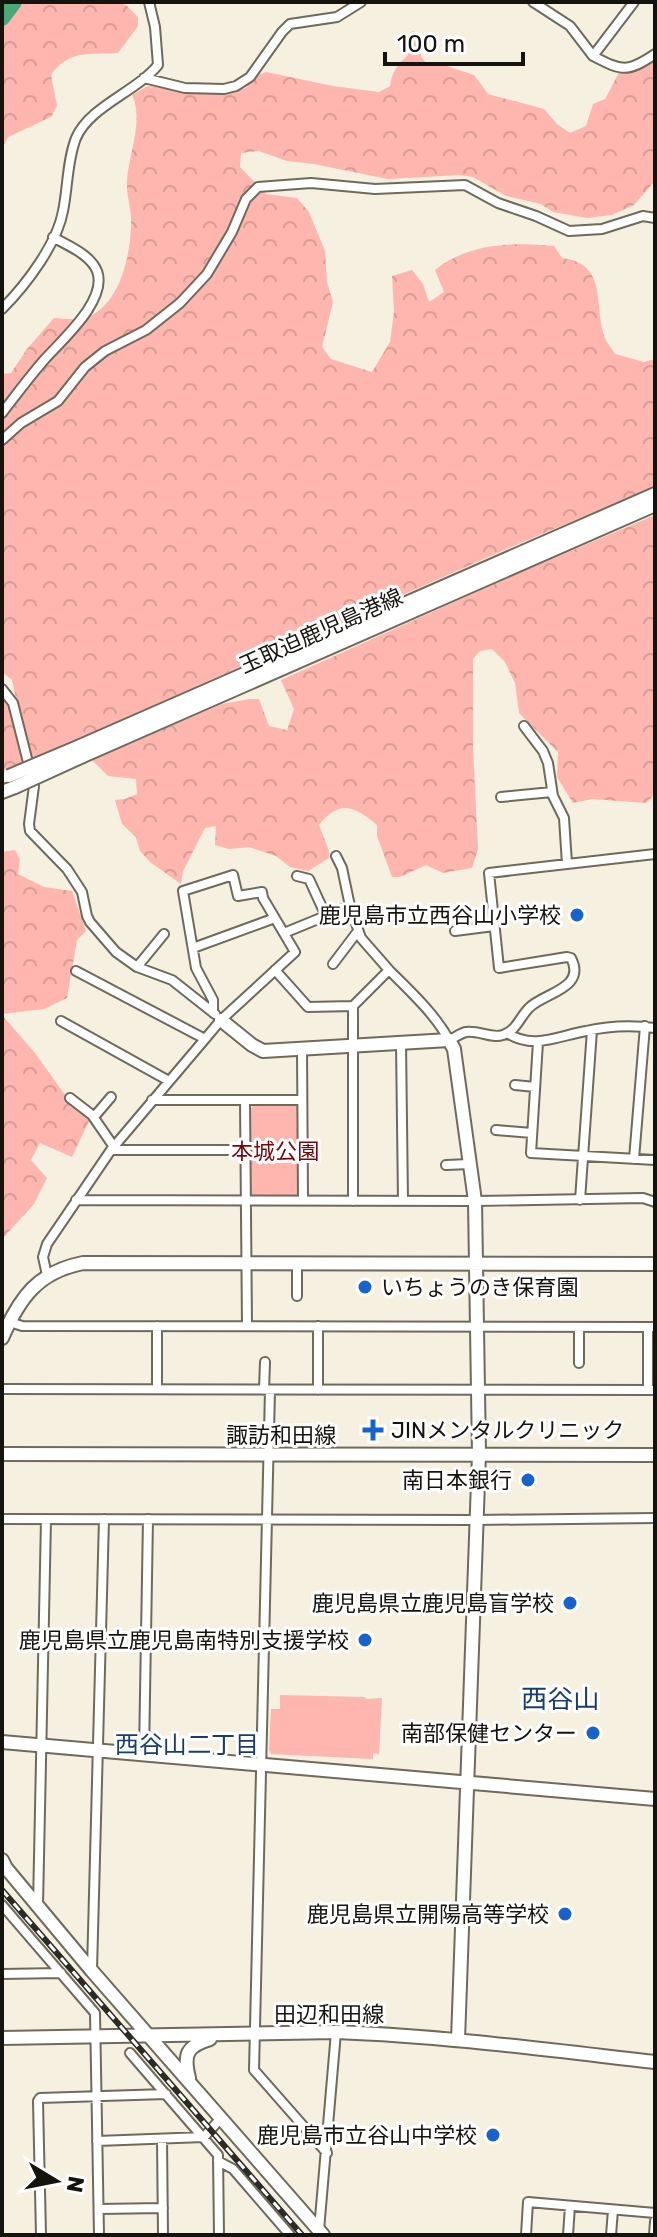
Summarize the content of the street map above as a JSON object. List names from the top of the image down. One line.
{"streets":{"street":["玉取迫鹿児島港線","諏訪和田線","田辺和田線"]},"districts":["西谷山","西谷山二丁目"],"parks":["本城公園"],"places":{"other":["鹿児島市立西谷山小学校","いちょうのき保育園","南日本銀行","鹿児島県立鹿児島盲学校","鹿児島県立鹿児島南特別支援学校","南部保健センター","鹿児島県立開陽高等学校","鹿児島市立谷山中学校"],"health":["JINメンタルクリニック"]},"scale_bar":"100 m","north":"right"}
